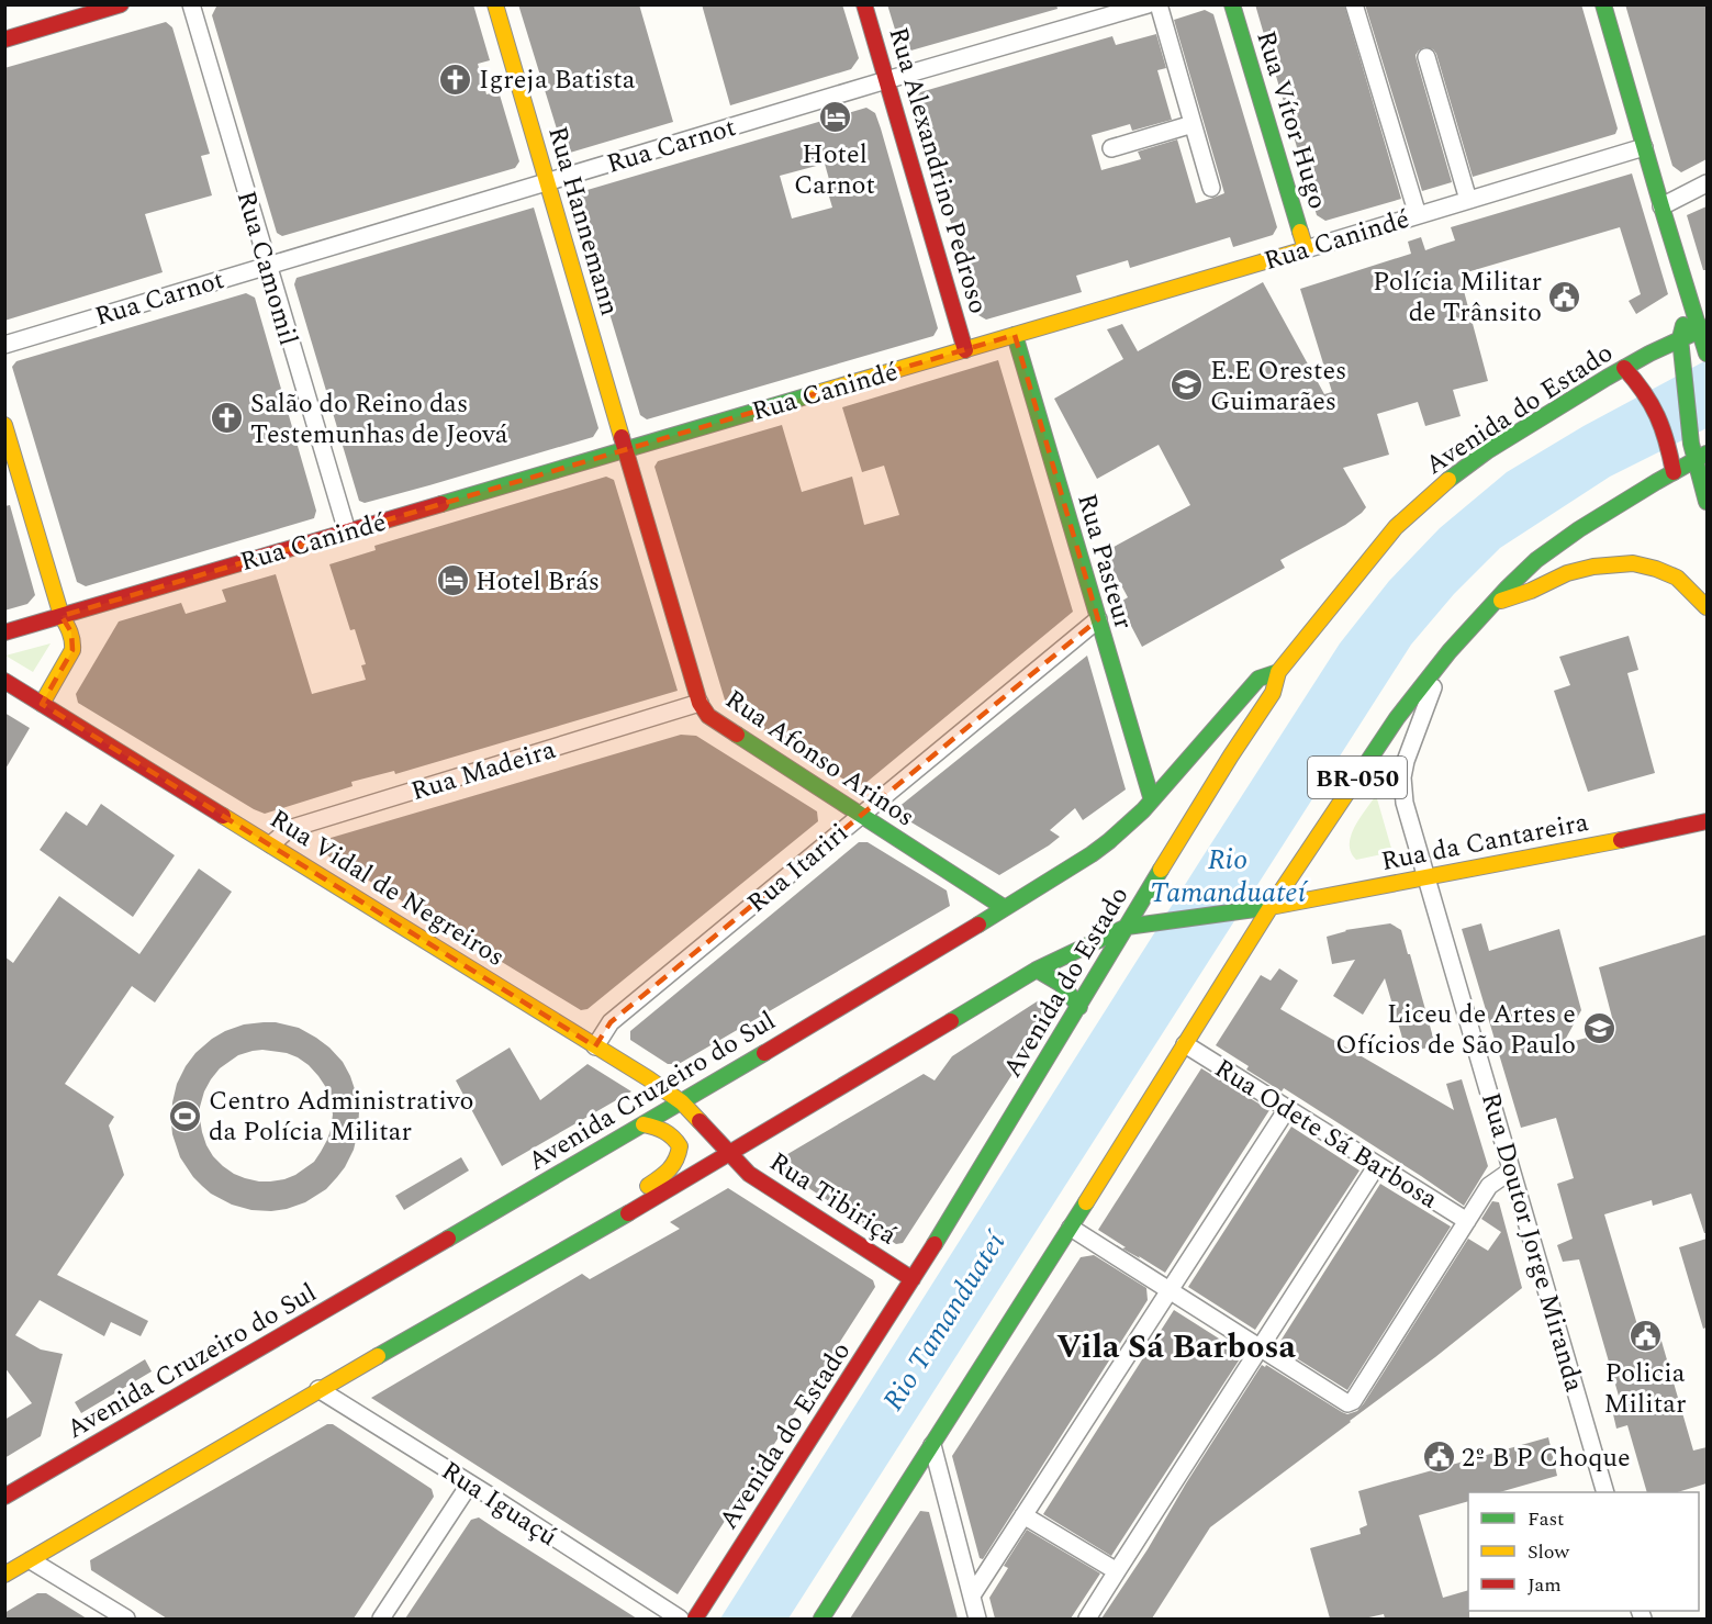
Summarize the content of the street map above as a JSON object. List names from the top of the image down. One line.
{"streets":{"main road":["Rua Vítor Hugo","Rua Alexandrino Pedroso","Rua Hannemann","Rua Canindé","Avenida do Estado","Rua Pasteur","Rua Afonso Arinos","BR-050","Rua da Cantareira","Rua Vidal de Negreiros","Avenida Cruzeiro do Sul","Rua Tibiriçá"],"street":["Rua Carnot","Rua Camomil","Rua Madeira","Rua Itariri","Rua Odete Sá Barbosa","Rua Doutor Jorge Miranda","Rua Iguaçú"]},"crossings":[["Rua Vítor Hugo","Rua Canindé"],["Rua Carnot","Rua Alexandrino Pedroso"],["Rua Carnot","Rua Hannemann"],["Rua Carnot","Rua Camomil"],["Rua Alexandrino Pedroso","Rua Canindé"],["Rua Hannemann","Rua Canindé"],["Rua Hannemann","Rua Afonso Arinos"],["Rua Canindé","Rua Camomil"],["Rua Canindé","Rua Pasteur"],["Rua Canindé","Rua Afonso Arinos"],["Avenida do Estado","Avenida Cruzeiro do Sul"],["Avenida do Estado","Rua Tibiriçá"],["Rua Pasteur","Rua Itariri"],["Rua Pasteur","Avenida Cruzeiro do Sul"],["Rua Afonso Arinos","Rua Madeira"],["Rua Afonso Arinos","Rua Itariri"],["Rua Afonso Arinos","Avenida Cruzeiro do Sul"],["Rua Madeira","Rua Vidal de Negreiros"],["BR-050","Rua da Cantareira"],["BR-050","Rua Odete Sá Barbosa"],["BR-050","Rua Doutor Jorge Miranda"],["Rua da Cantareira","Rua Doutor Jorge Miranda"],["Rua Itariri","Rua Vidal de Negreiros"],["Rua Vidal de Negreiros","Avenida Cruzeiro do Sul"],["Rua Vidal de Negreiros","Rua Tibiriçá"]],"districts":["Vila Sá Barbosa"],"water":["Rio Tamanduateí"],"places":{"church":["Igreja Batista","Salão do Reino das Testemunhas de Jeová"],"hotel":["Hotel Carnot","Hotel Brás"],"public building":["Polícia Militar de Trânsito","Policia Militar","2º B P Choque"],"school or university":["E.E Orestes Guimarães","Liceu de Artes e Ofícios de São Paulo"],"sports":["Centro Administrativo da Polícia Militar"]},"legend":["Fast","Slow","Jam"]}
